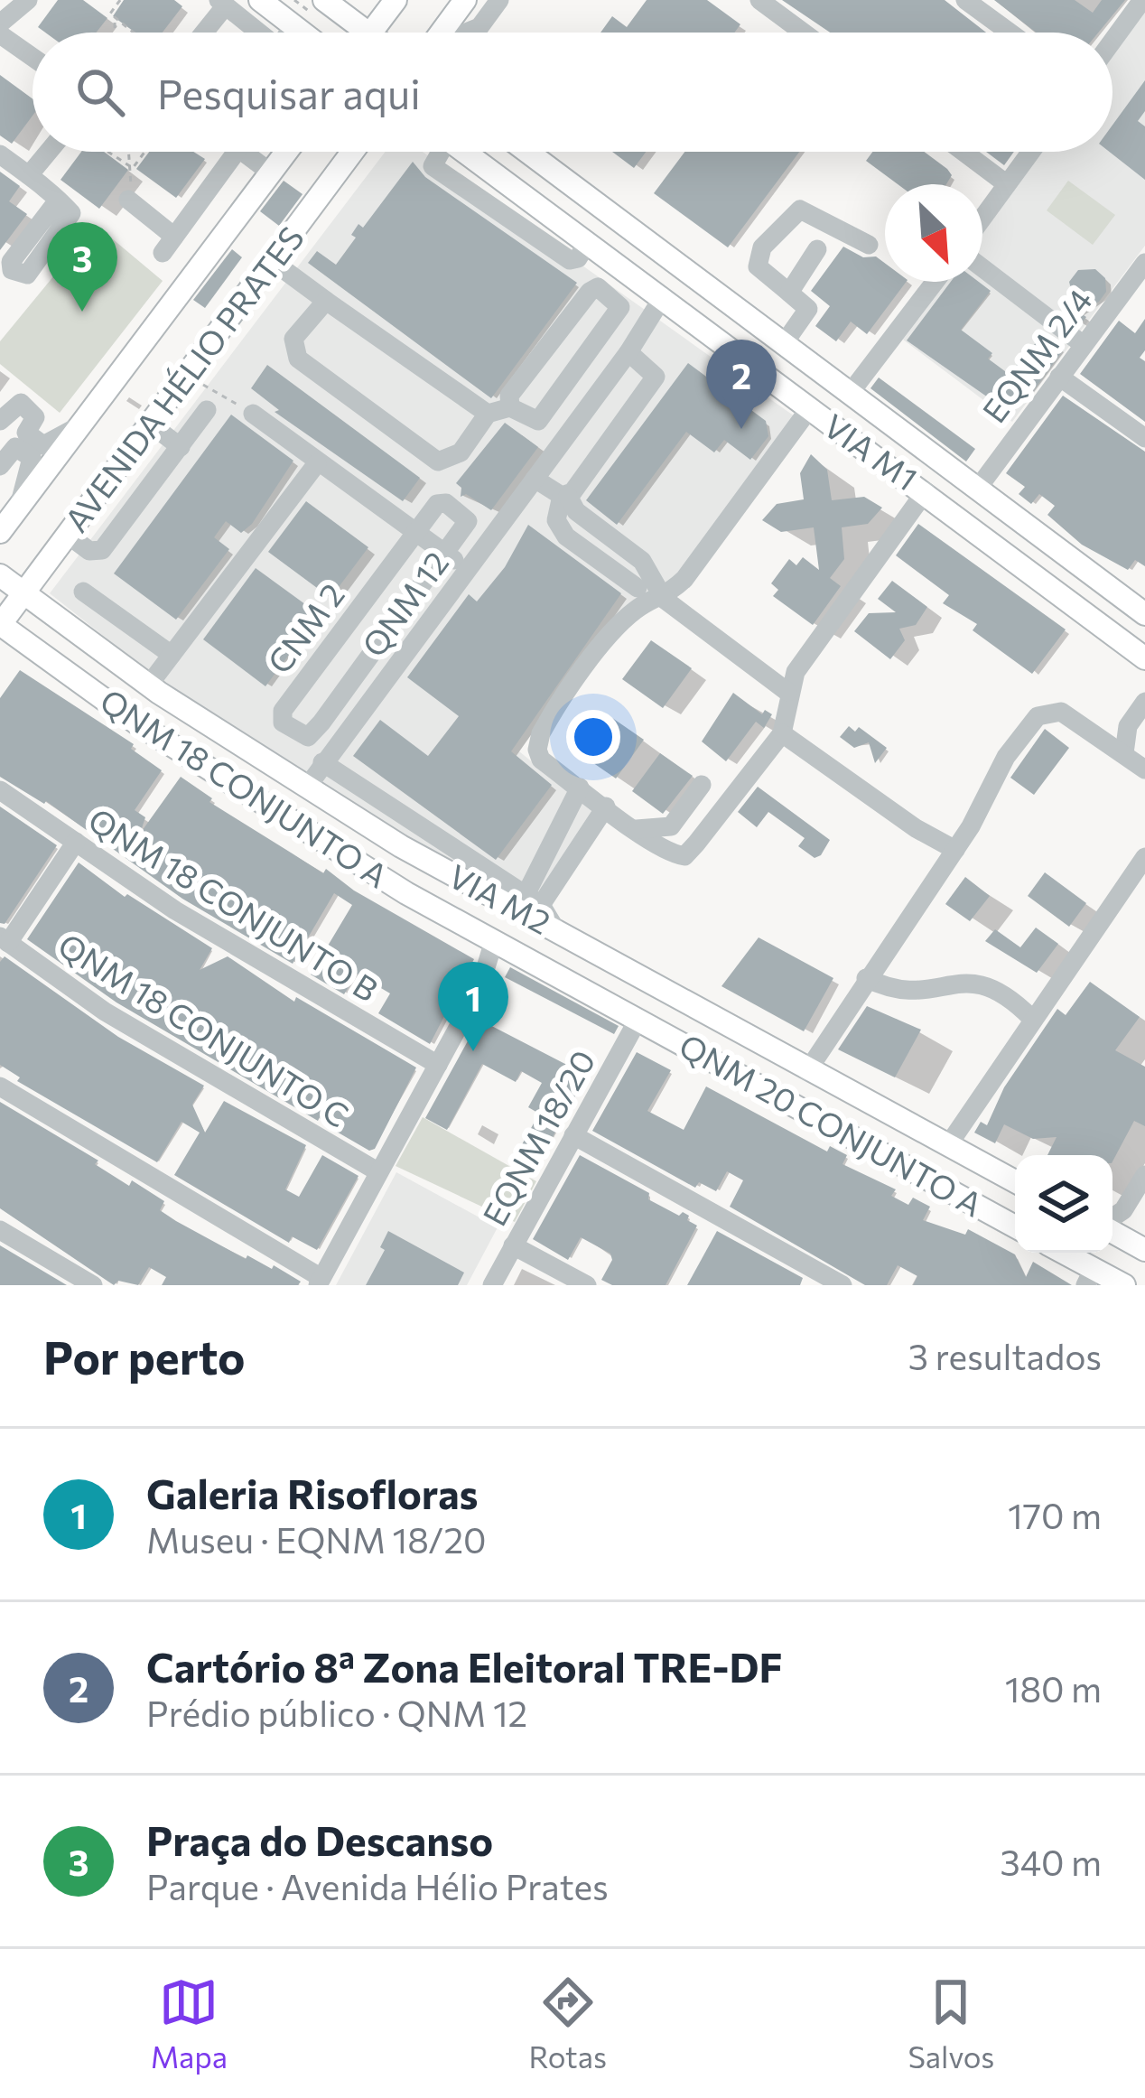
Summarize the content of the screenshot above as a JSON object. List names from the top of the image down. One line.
{"streets":{"main road":["AVENIDA HÉLIO PRATES","VIA M1","QNM 18 CONJUNTO A","VIA M2","QNM 20 CONJUNTO A"],"street":["EQNM 2/4","QNM 12","CNM 2","QNM 18 CONJUNTO B","QNM 18 CONJUNTO C","EQNM 18/20"]},"crossings":[["EQNM 2/4","VIA M1"],["AVENIDA HÉLIO PRATES","QNM 18 CONJUNTO A"],["AVENIDA HÉLIO PRATES","VIA M2"],["VIA M1","QNM 12"],["QNM 12","CNM 2"],["QNM 12","VIA M2"],["QNM 18 CONJUNTO A","VIA M2"],["VIA M2","QNM 20 CONJUNTO A"],["VIA M2","EQNM 18/20"],["QNM 20 CONJUNTO A","EQNM 18/20"]],"north":"bottom right","page":{"search":"Pesquisar aqui","pins":["3","2","1"],"heading":["Por perto","3 resultados"],"list":[{"mark":"1","name":"Galeria Risofloras","note":"Museu · EQNM 18/20","value":"170 m"},{"mark":"2","name":"Cartório 8ª Zona Eleitoral TRE-DF","note":"Prédio público · QNM 12","value":"180 m"},{"mark":"3","name":"Praça do Descanso","note":"Parque · Avenida Hélio Prates","value":"340 m"}],"nav":["Mapa","Rotas","Salvos"]}}
